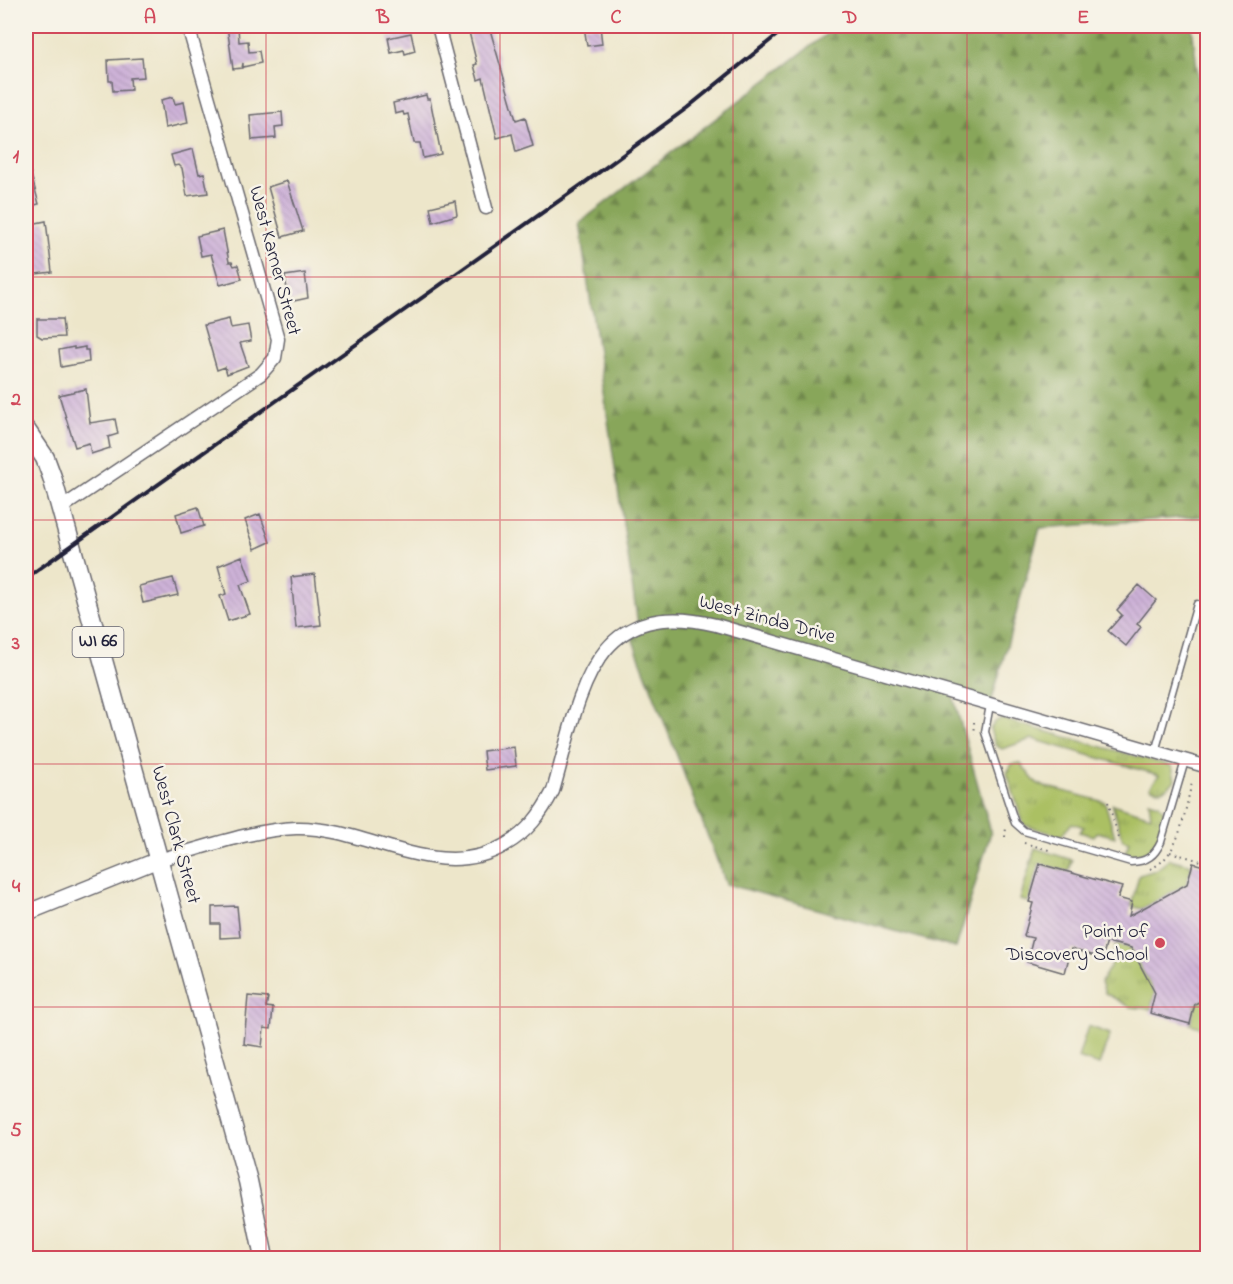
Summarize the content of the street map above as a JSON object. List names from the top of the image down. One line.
{"streets":{"main road":["WI 66","West Clark Street"],"street":["West Karner Street","West Zinda Drive"]},"crossings":[["West Karner Street","West Clark Street"],["West Zinda Drive","West Clark Street"]],"places":["Point of Discovery School"],"grid":{"columns":["A","B","C","D","E"],"rows":["1","2","3","4","5"]}}
